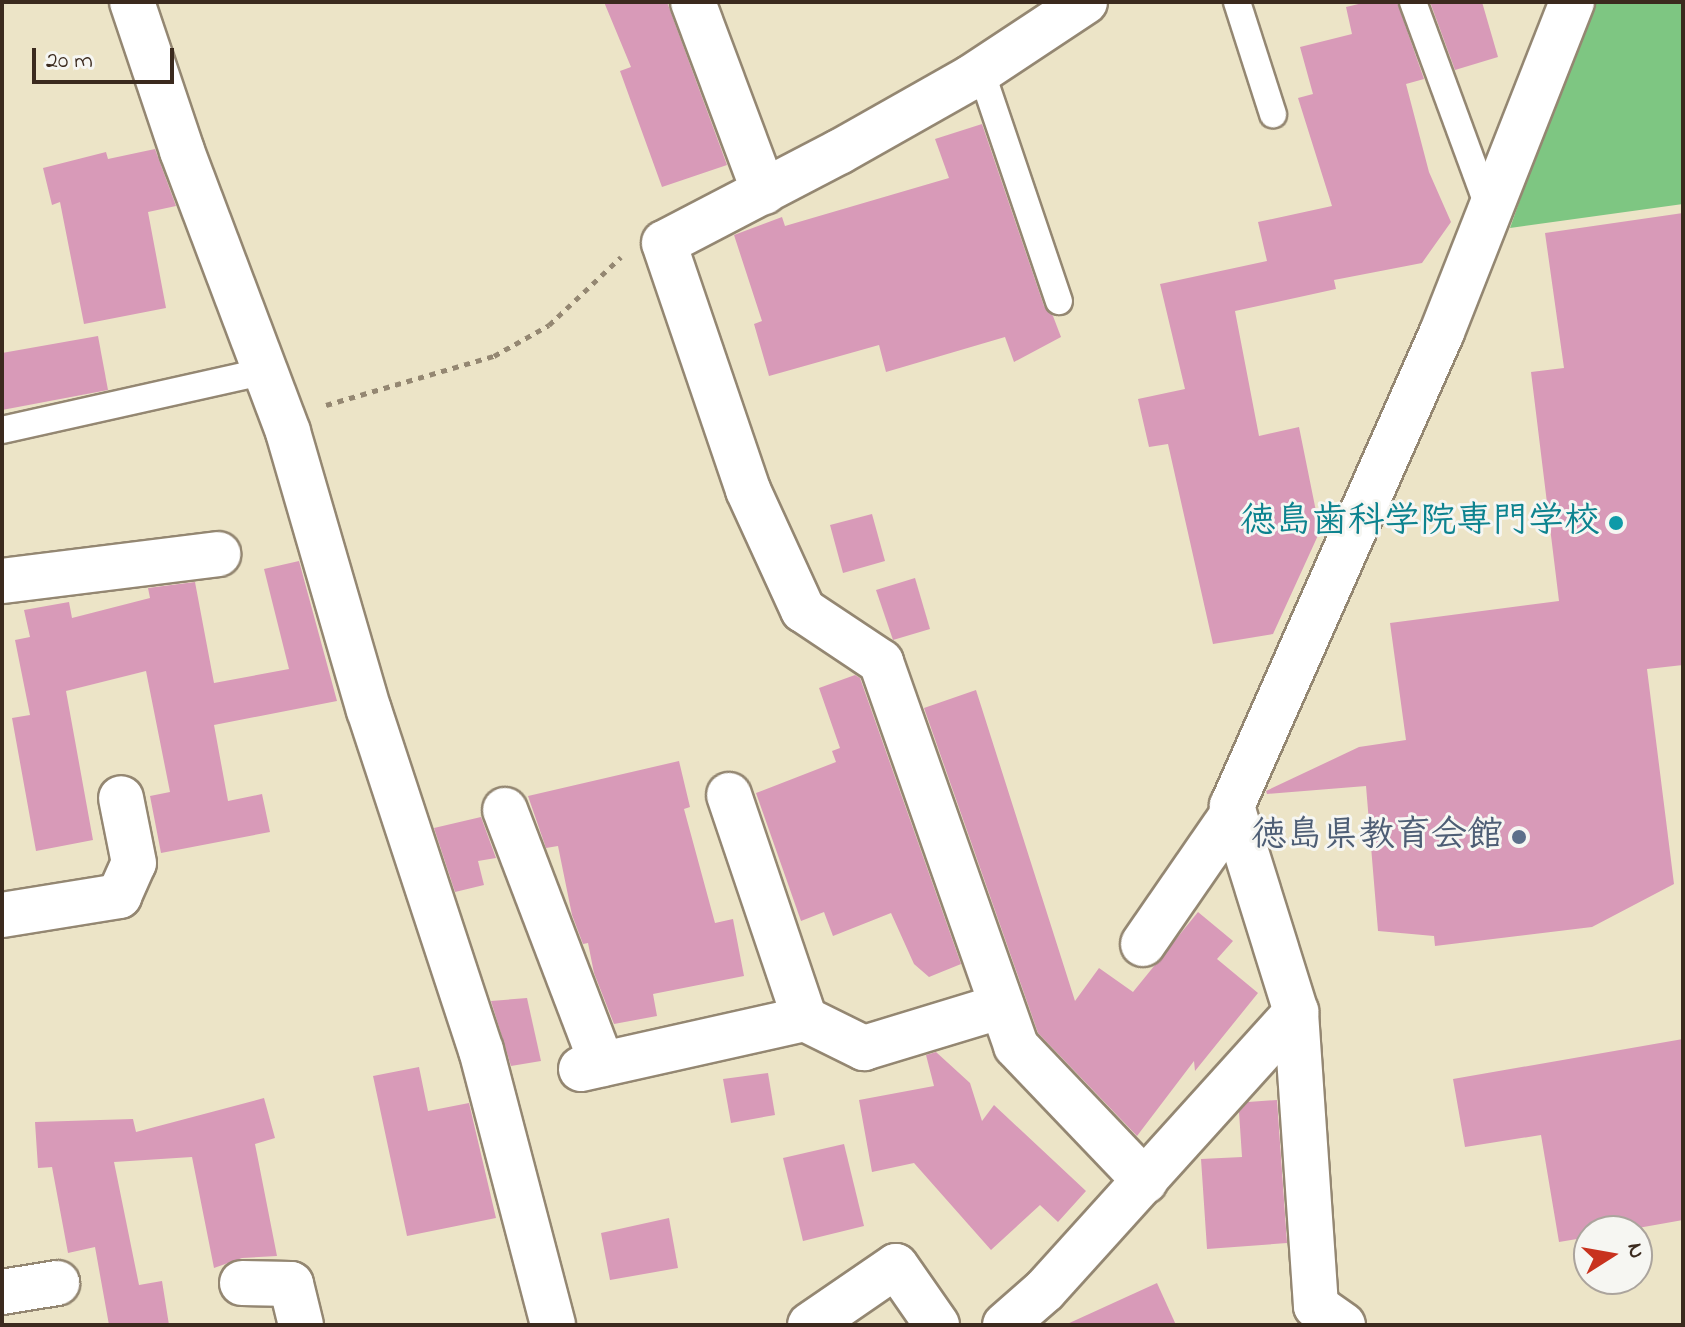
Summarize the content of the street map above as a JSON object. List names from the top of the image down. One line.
{"places":["徳島歯科学院専門学校","徳島県教育会館"],"scale_bar":"20 m","north":"right"}
